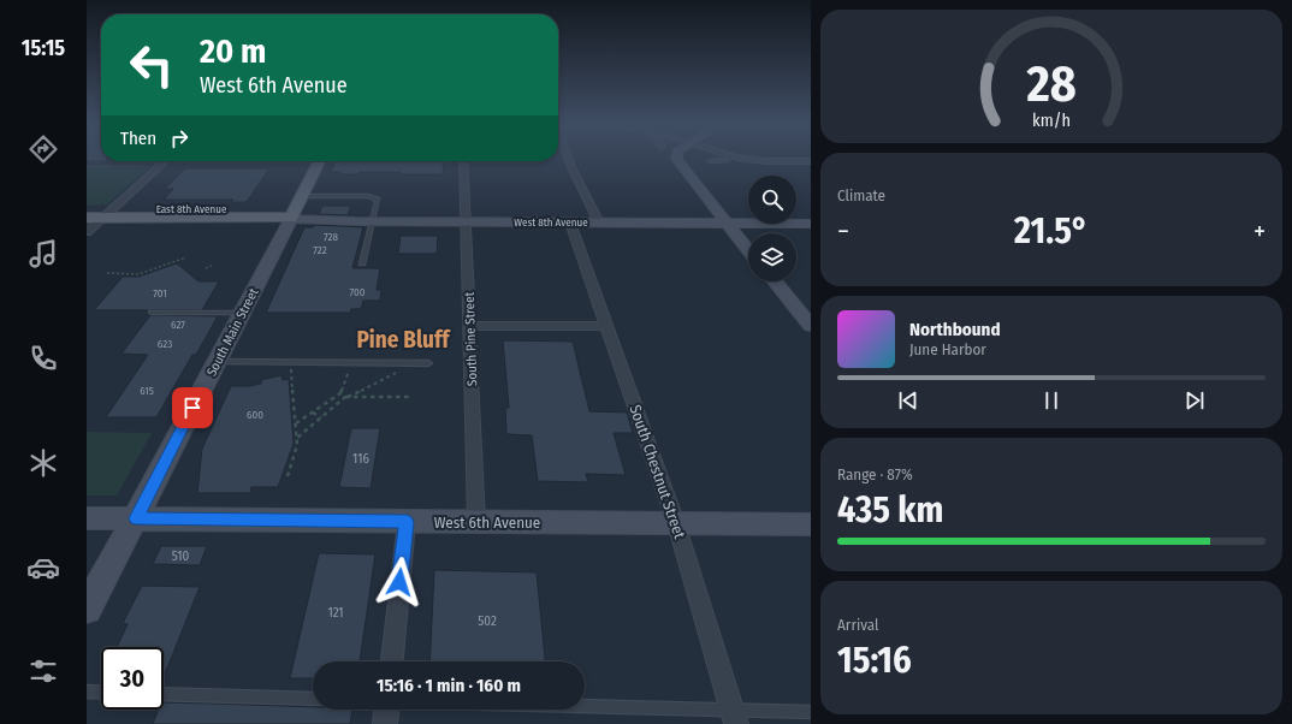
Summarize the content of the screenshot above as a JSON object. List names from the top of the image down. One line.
{"streets":{"main road":["East 8th Avenue","South Main Street"],"street":["West 8th Avenue","South Pine Street","South Chestnut Street","West 6th Avenue"]},"crossings":[["East 8th Avenue","West 8th Avenue"],["East 8th Avenue","South Main Street"],["West 8th Avenue","South Main Street"],["West 8th Avenue","South Pine Street"],["West 8th Avenue","South Chestnut Street"],["South Main Street","West 6th Avenue"],["South Pine Street","West 6th Avenue"],["South Chestnut Street","West 6th Avenue"]],"districts":["Pine Bluff"],"house_numbers":["728","722","700","701","627","623","615","600","116","510","121","502"],"page":{"tabs":"15:15","turn":["20 m","West 6th Avenue"],"then":"Then","tile":["Climate",["Range · 87%","435 km"],["Arrival","15:16"]],"heat":["−","21.5°","+"],"song":["Northbound","June Harbor"],"limit":"30","trip":"15:16 · 1 min · 160 m","gauge":["28","km/h"]}}
